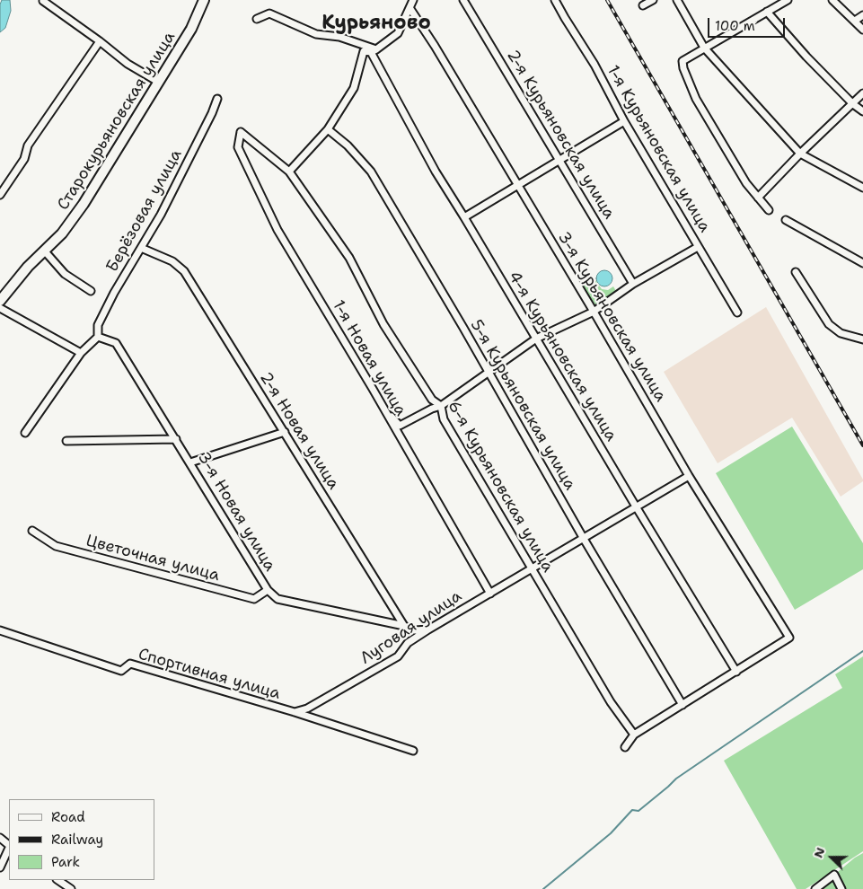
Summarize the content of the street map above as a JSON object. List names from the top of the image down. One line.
{"streets":{"main road":["Старокурьяновская улица"],"street":["2-я Курьяновская улица","1-я Курьяновская улица","Берёзовая улица","3-я Курьяновская улица","4-я Курьяновская улица","1-я Новая улица","5-я Курьяновская улица","2-я Новая улица","6-я Курьяновская улица","3-я Новая улица","Цветочная улица","Луговая улица","Спортивная улица"]},"crossings":[["Берёзовая улица","2-я Новая улица"],["Берёзовая улица","3-я Новая улица"],["3-я Курьяновская улица","4-я Курьяновская улица"],["3-я Курьяновская улица","Луговая улица"],["4-я Курьяновская улица","Луговая улица"],["1-я Новая улица","6-я Курьяновская улица"],["1-я Новая улица","Луговая улица"],["5-я Курьяновская улица","Луговая улица"],["2-я Новая улица","3-я Новая улица"],["6-я Курьяновская улица","Луговая улица"],["3-я Новая улица","Цветочная улица"],["Луговая улица","Спортивная улица"]],"districts":["Курьяново"],"legend":["Road","Railway","Park"],"scale_bar":"100 m","north":"left"}
